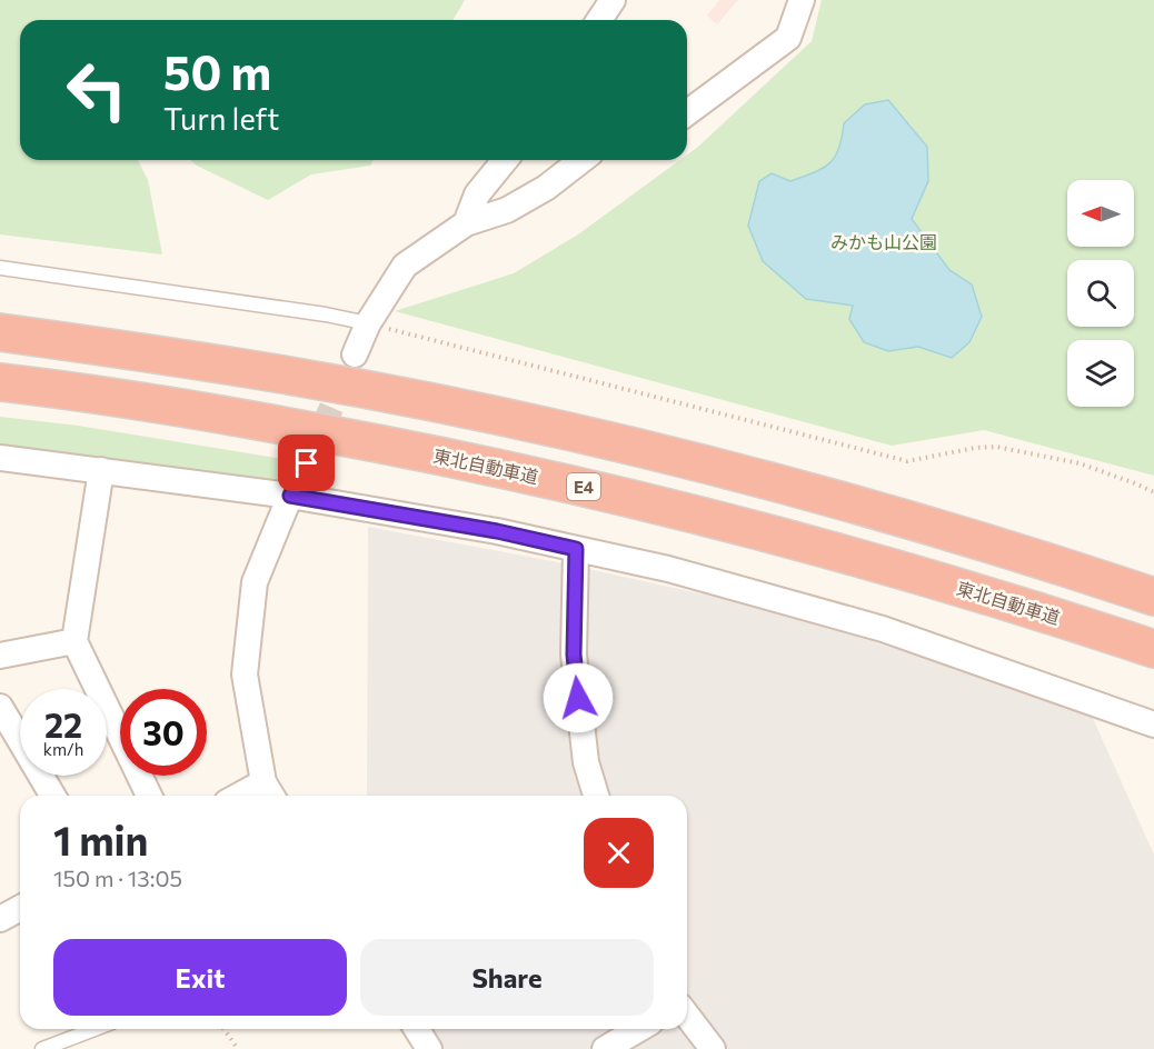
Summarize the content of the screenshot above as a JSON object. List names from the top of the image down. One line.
{"streets":{"highway":["東北自動車道","E4"]},"parks":["みかも山公園"],"north":"left","page":{"turn":["50 m","Turn left"],"speed":"22 km/h","limit":"30","heading":["1 min","150 m · 13:05"],"buttons":["Exit","Share"]}}
